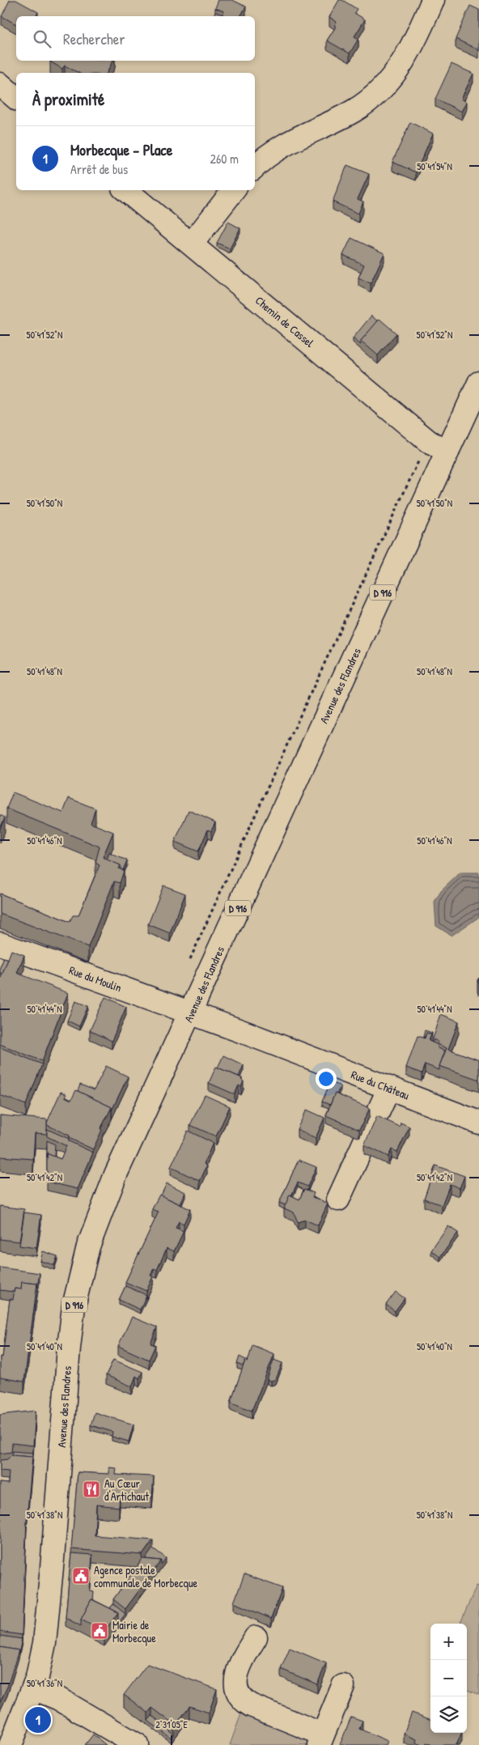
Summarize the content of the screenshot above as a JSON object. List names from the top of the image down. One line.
{"streets":{"main road":["Chemin de Cassel","D 916","Avenue des Flandres","Rue du Moulin","Rue du Château"]},"crossings":[["Chemin de Cassel","Avenue des Flandres"],["D 916","Avenue des Flandres"],["Avenue des Flandres","Rue du Moulin"],["Avenue des Flandres","Rue du Château"],["Rue du Moulin","Rue du Château"]],"places":{"restaurant":["Au Cœur d'Artichaut"],"public building":["Agence postale communale de Morbecque","Mairie de Morbecque"]},"page":{"search":"Rechercher","heading":"À proximité","list":[{"mark":"1","name":"Morbecque – Place","note":"Arrêt de bus","value":"260 m"}],"map_buttons":["+","−"],"pins":"1"},"coordinates":["50°41'54\"N","50°41'52\"N","50°41'50\"N","50°41'48\"N","50°41'46\"N","50°41'44\"N","50°41'42\"N","50°41'40\"N","50°41'38\"N","50°41'36\"N","2°31'05\"E"]}
